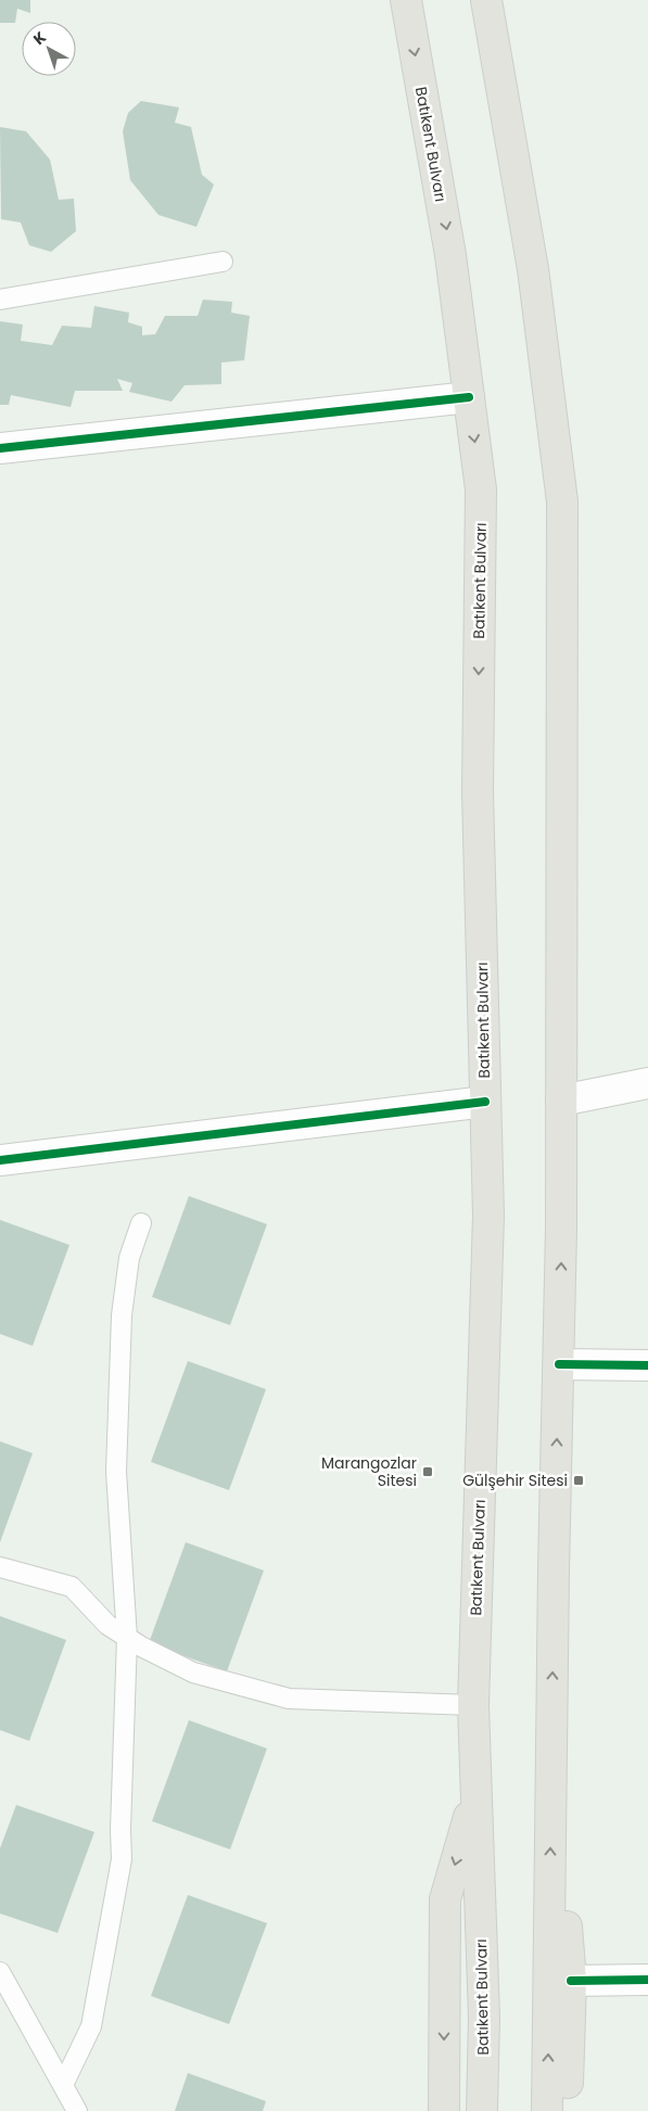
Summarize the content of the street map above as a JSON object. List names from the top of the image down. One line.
{"streets":{"main road":["Batıkent Bulvarı"]},"places":{"transit":["Marangozlar Sitesi","Gülşehir Sitesi"]},"north":"top left"}
